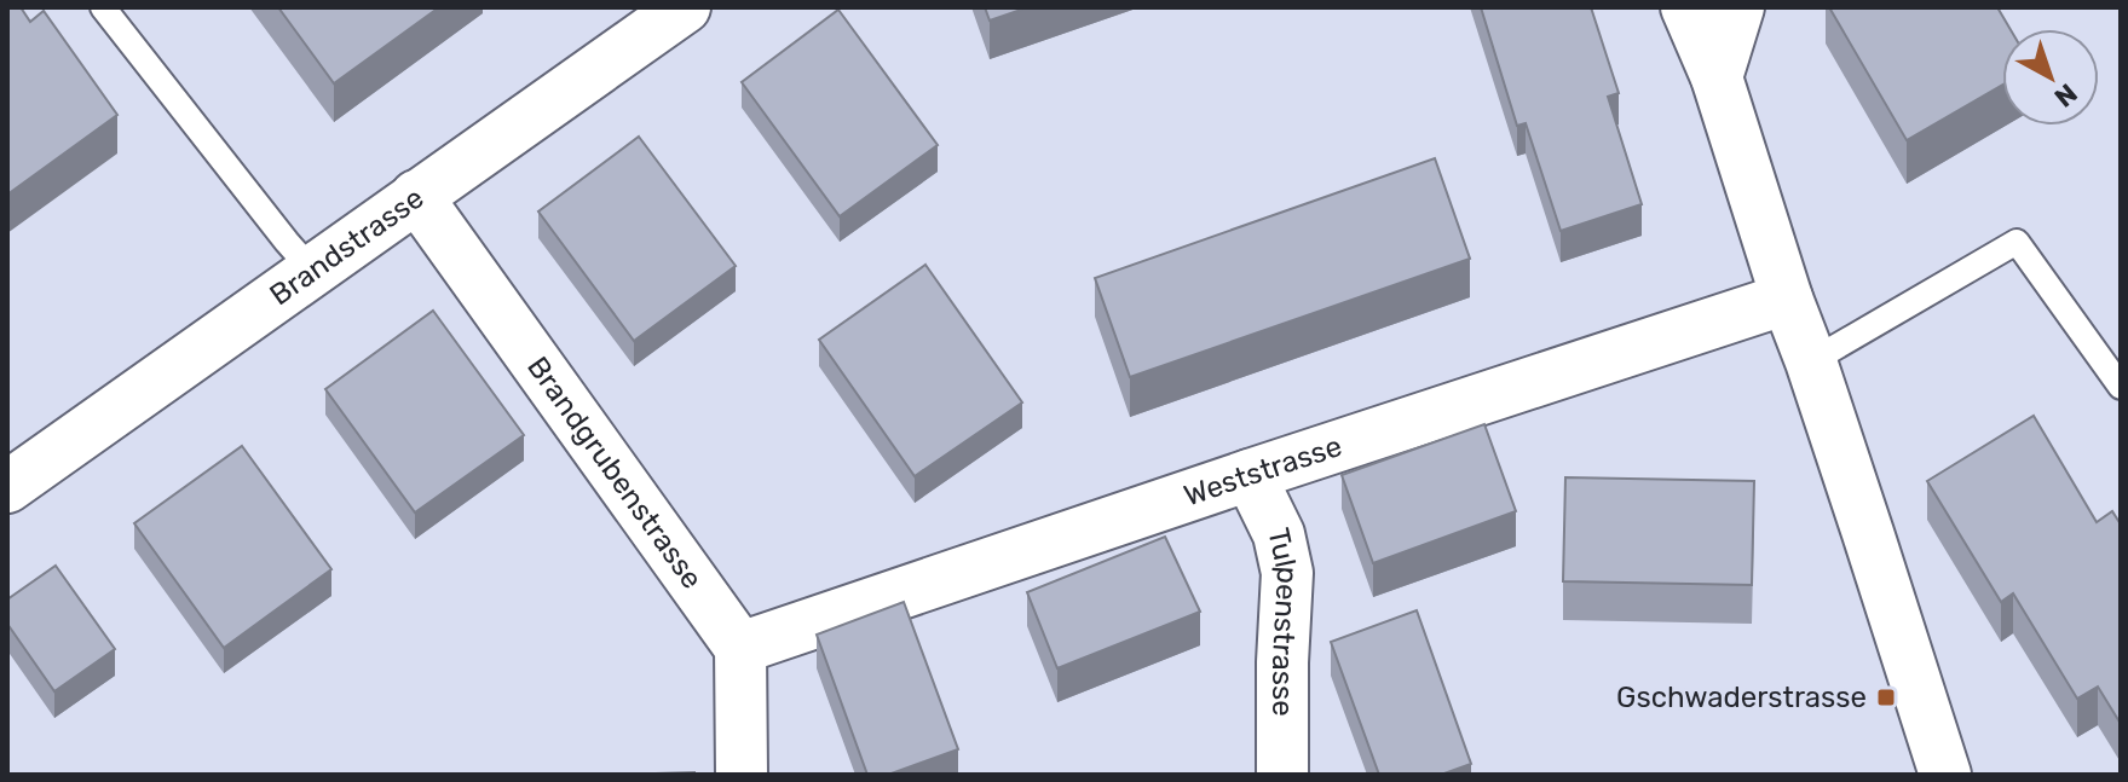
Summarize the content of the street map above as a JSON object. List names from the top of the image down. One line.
{"streets":{"street":["Brandstrasse","Weststrasse","Brandgrubenstrasse","Tulpenstrasse"]},"crossings":[["Brandstrasse","Brandgrubenstrasse"],["Weststrasse","Brandgrubenstrasse"],["Weststrasse","Tulpenstrasse"]],"places":{"transit":["Gschwaderstrasse"]},"north":"bottom right"}
